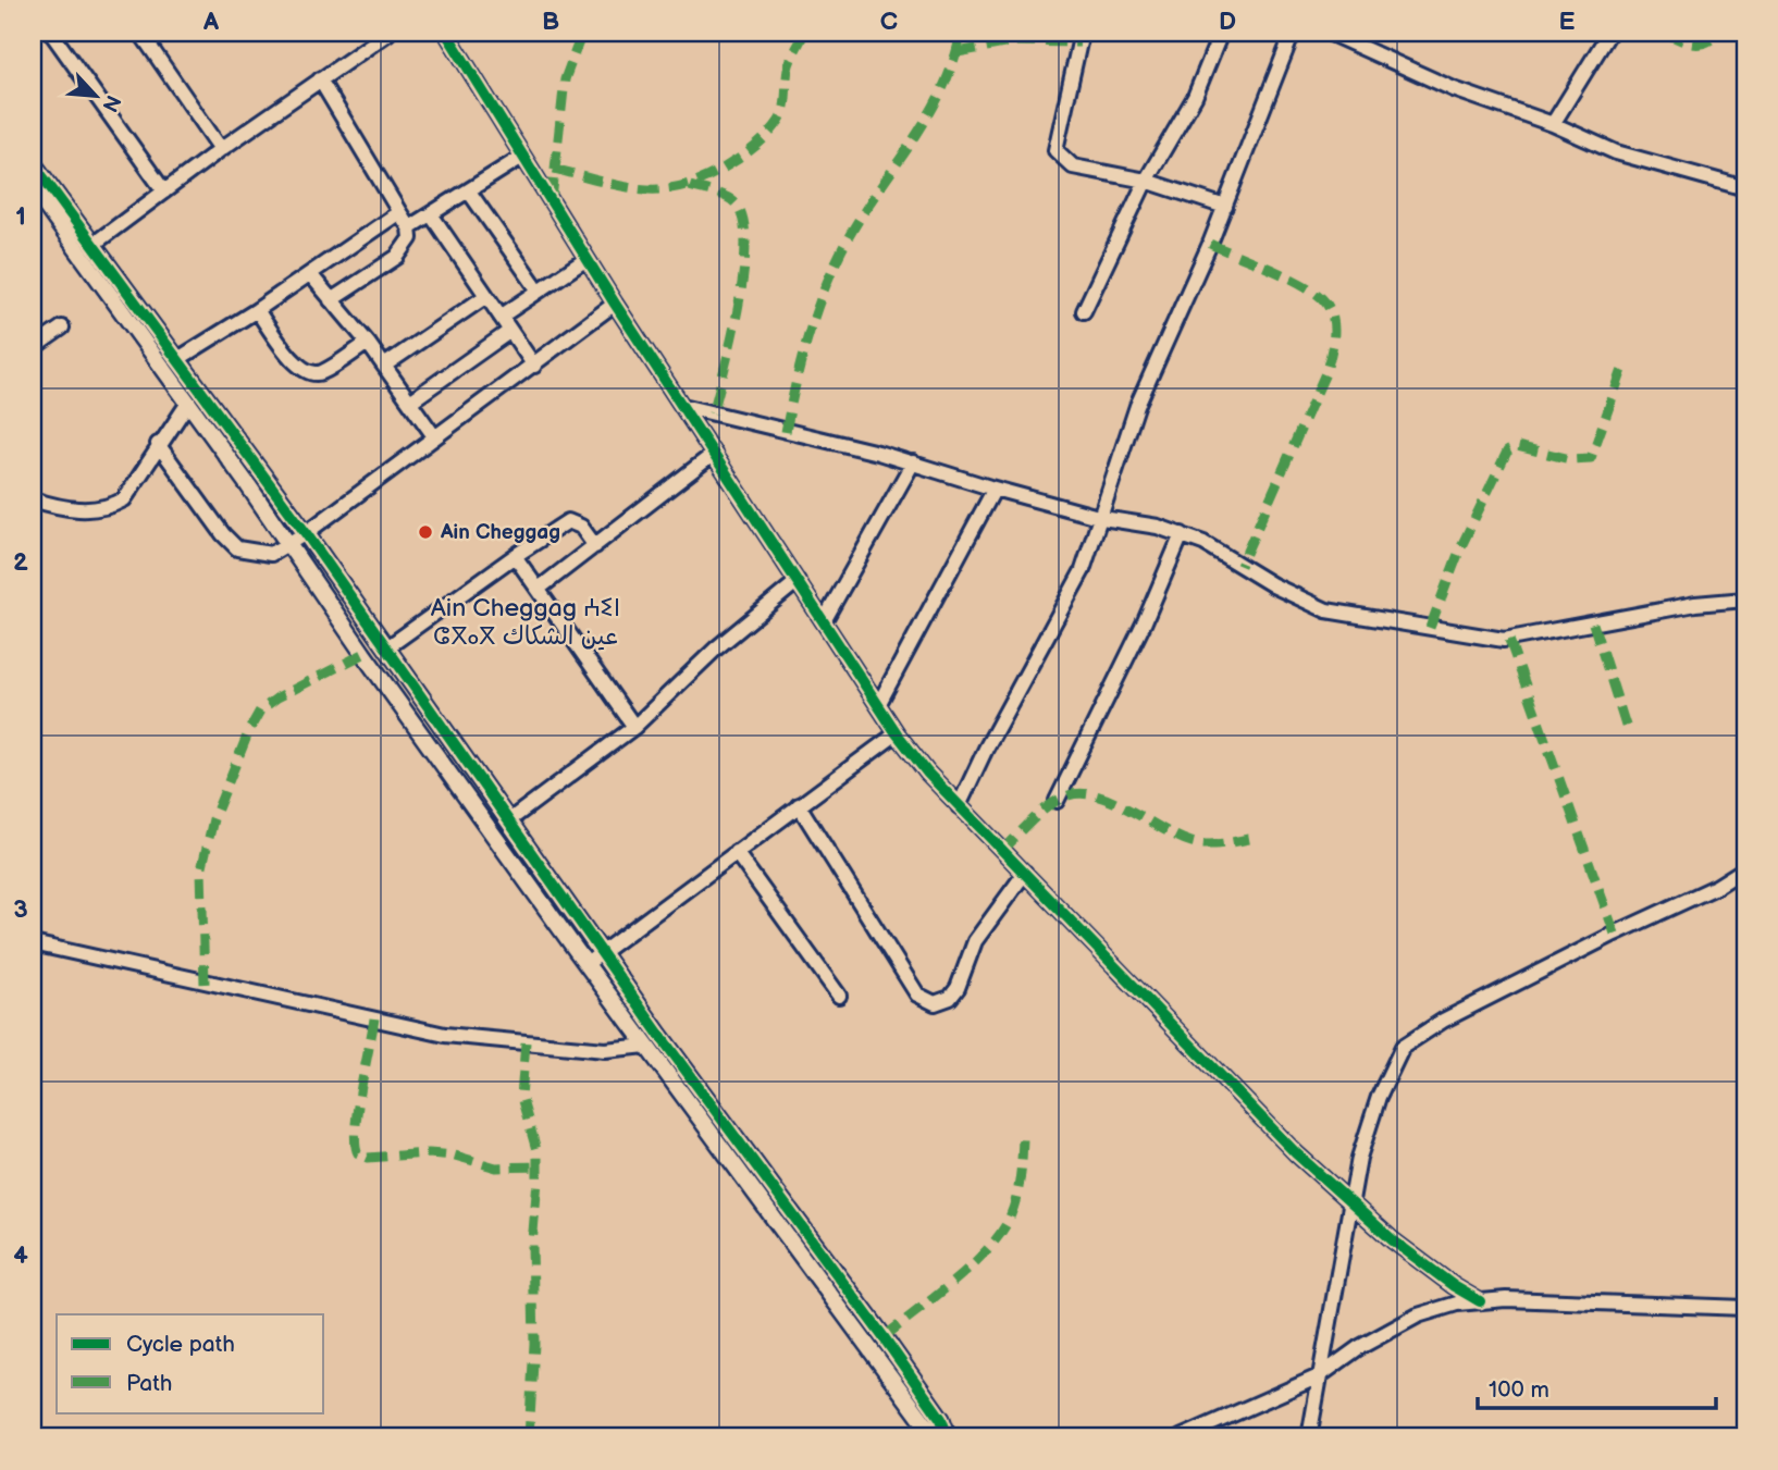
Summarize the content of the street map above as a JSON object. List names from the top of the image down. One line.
{"districts":["Ain Cheggag ⵄⵉⵏ ⵛⴳⴰⴳ عين الشكاك"],"places":["Ain Cheggag"],"legend":["Cycle path","Path"],"scale_bar":"100 m","north":"bottom right","grid":{"columns":["A","B","C","D","E"],"rows":["1","2","3","4"]}}
